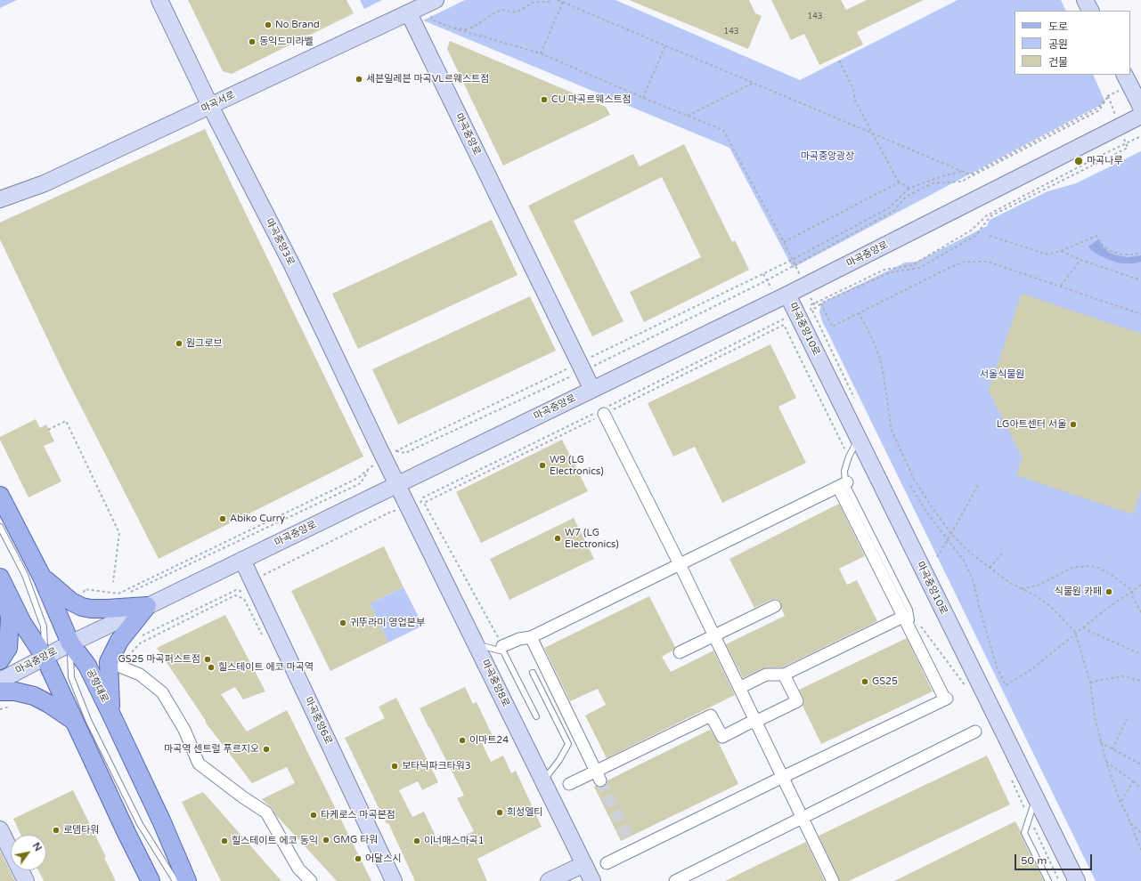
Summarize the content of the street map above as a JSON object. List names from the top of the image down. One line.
{"streets":{"main road":["공항대로"],"street":["마곡서로","마곡중앙로","마곡중앙3로","마곡중앙10로","마곡중앙8로","마곡중앙6로"]},"crossings":[["마곡서로","마곡중앙로"],["마곡서로","마곡중앙3로"],["마곡중앙로","마곡중앙3로"],["마곡중앙로","마곡중앙10로"],["마곡중앙로","마곡중앙8로"],["마곡중앙로","공항대로"],["마곡중앙로","마곡중앙6로"],["마곡중앙3로","마곡중앙8로"]],"parks":["마곡중앙광장","서울식물원"],"places":["No Brand","동익드미라벨","세븐일레븐 마곡VL르웨스트점","CU 마곡르웨스트점","마곡나루","원그로브","LG아트센터 서울","W9 (LG Electronics)","Abiko Curry","W7 (LG Electronics)","식물원 카페","귀뚜라미 영업본부","GS25 마곡퍼스트점","힐스테이트 에코 마곡역","GS25","이마트24","마곡역 센트럴 푸르지오","보타닉파크타워3","희성엘티","타케로스 마곡본점","로뎀타워","GMG 타워","힐스테이트 에코 동익","이너매스마곡1","어달스시"],"house_numbers":["143","143"],"legend":["도로","공원","건물"],"scale_bar":"50 m","north":"top right"}
